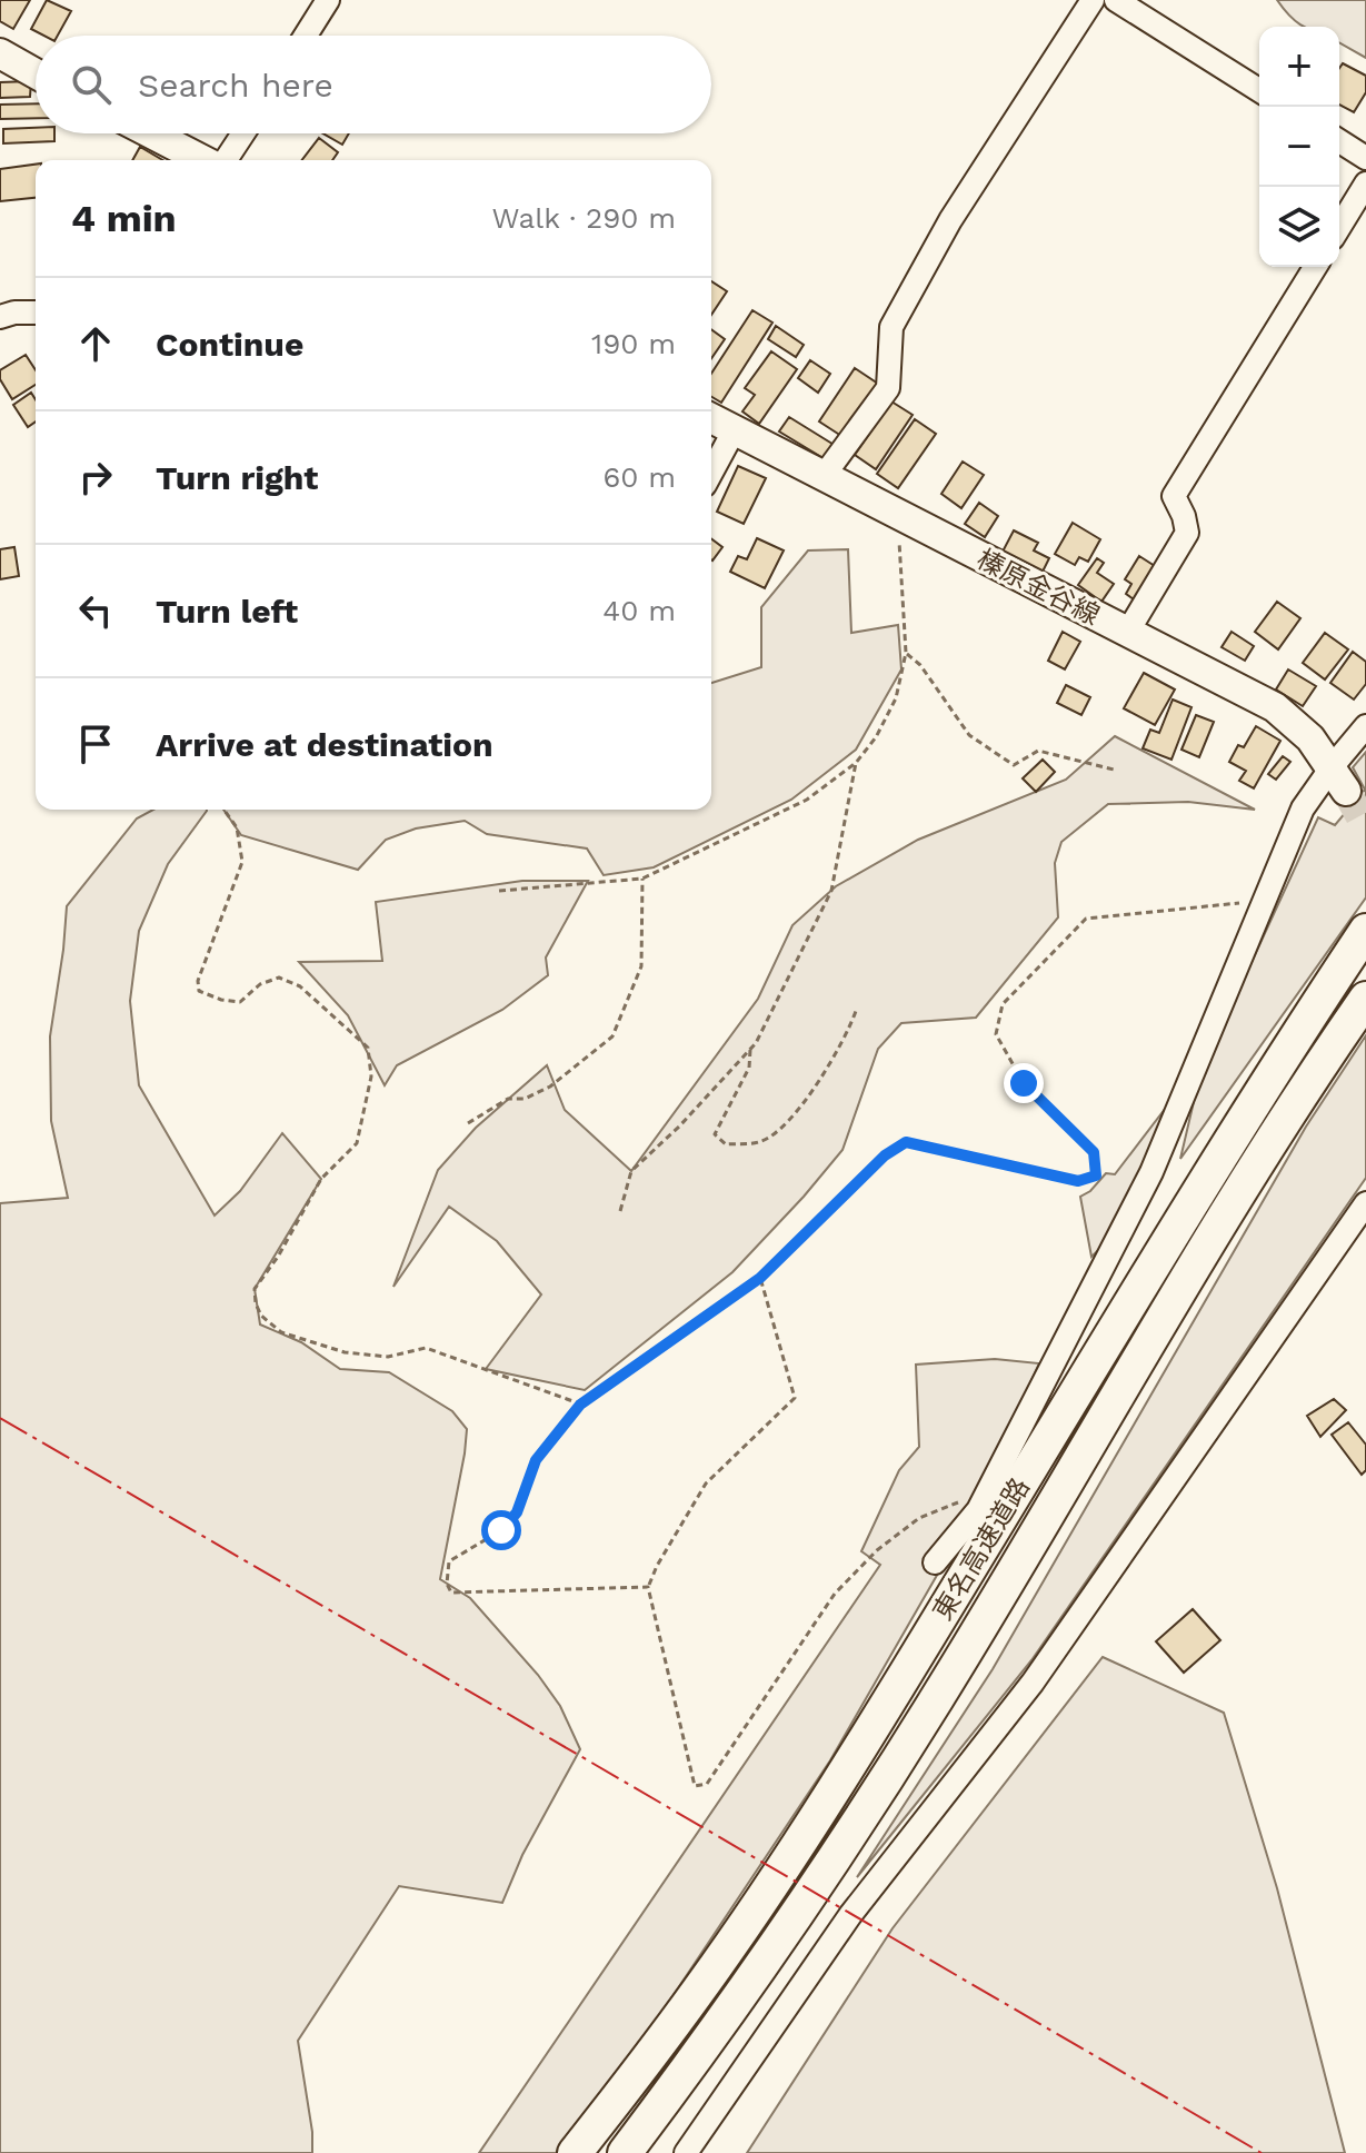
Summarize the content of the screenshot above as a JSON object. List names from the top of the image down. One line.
{"streets":{"highway":["東名高速道路"],"main road":["榛原金谷線"]},"page":{"map_buttons":["+","−"],"search":"Search here","heading":["4 min","Walk · 290 m"],"list":[["Continue","190 m"],["Turn right","60 m"],["Turn left","40 m"],"Arrive at destination"]}}
